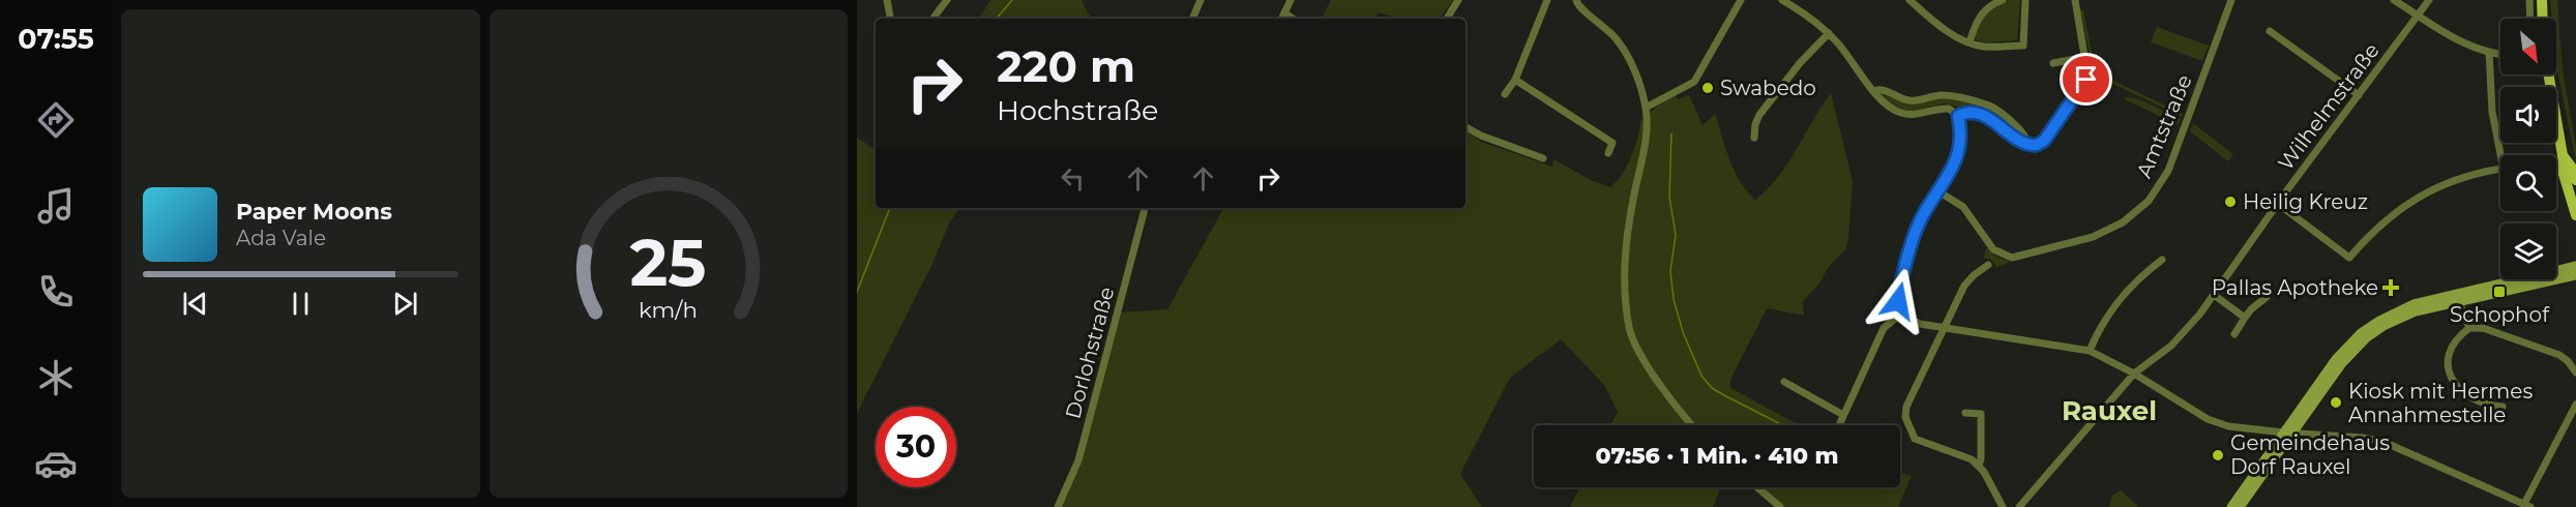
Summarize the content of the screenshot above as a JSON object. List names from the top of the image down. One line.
{"streets":{"street":["Wilhelmstraße","Amtstraße","Dorlohstraße"]},"districts":["Rauxel"],"places":{"other":["Swabedo","Heilig Kreuz","Kiosk mit Hermes Annahmestelle","Gemeindehaus Dorf Rauxel"],"health":["Pallas Apotheke"],"transit":["Schophof"]},"north":"bottom right","page":{"tabs":"07:55","turn":["220 m","Hochstraße"],"song":["Paper Moons","Ada Vale"],"limit":"30","trip":"07:56 · 1 Min. · 410 m","gauge":["25","km/h"]}}
